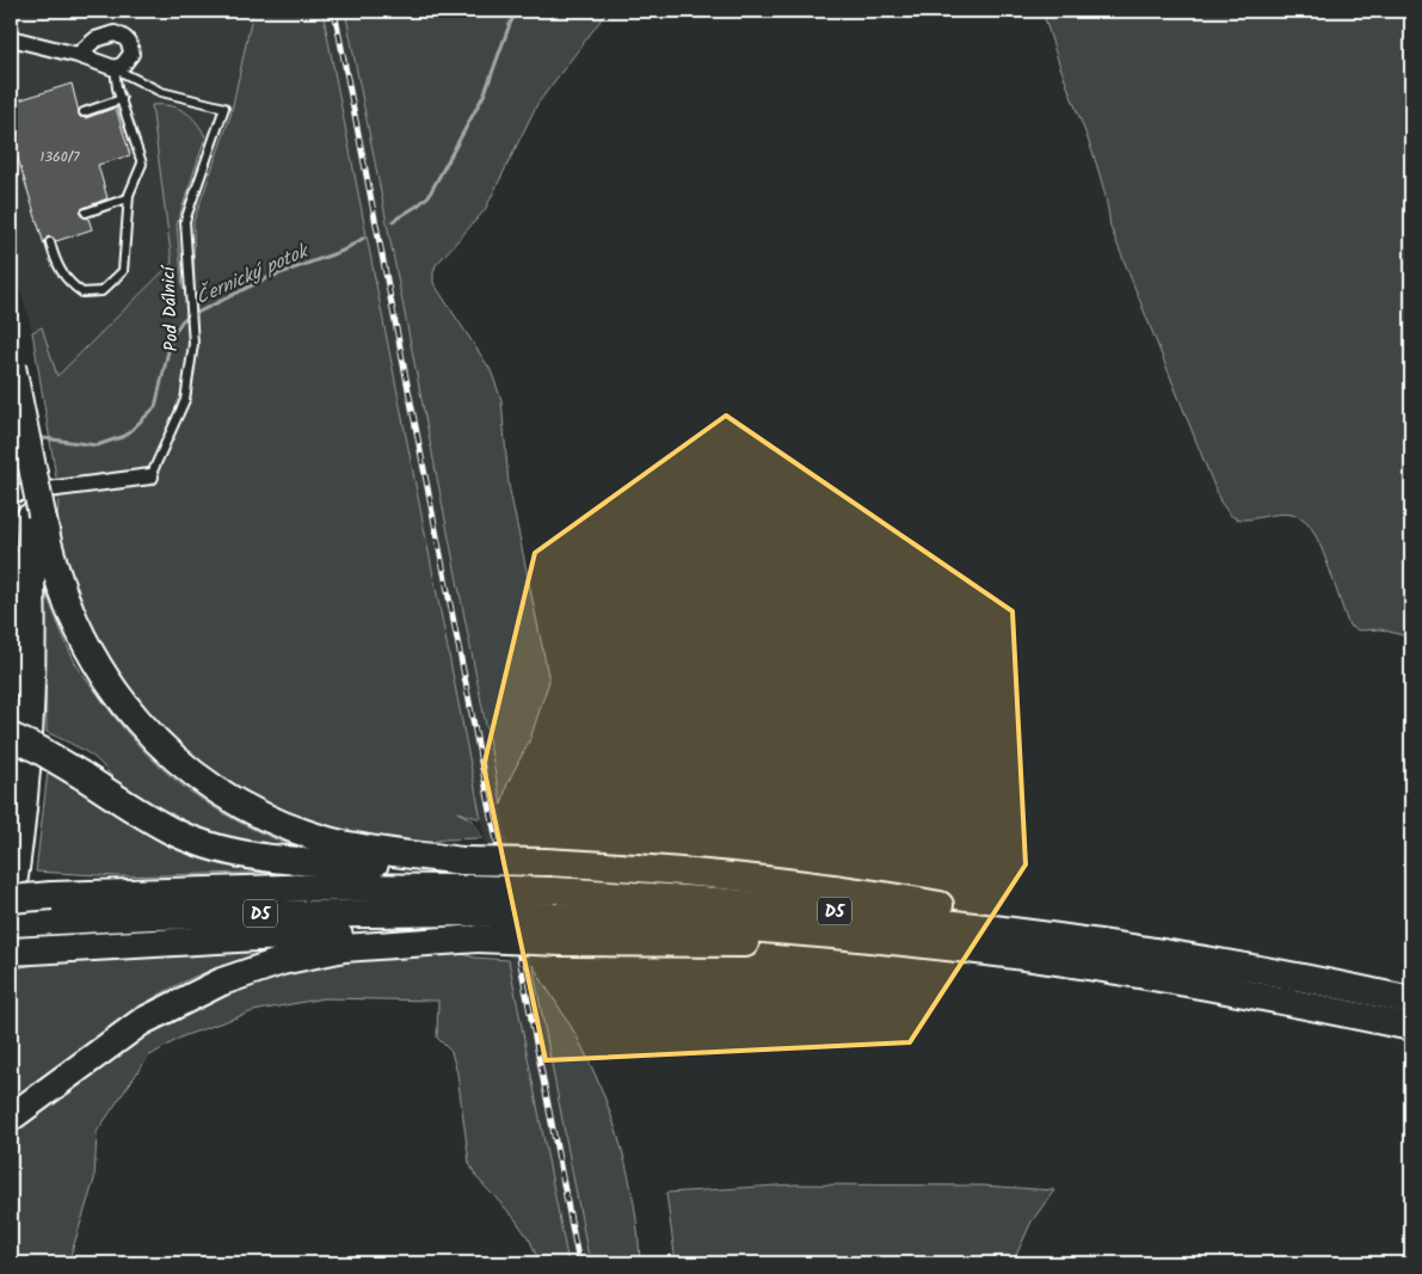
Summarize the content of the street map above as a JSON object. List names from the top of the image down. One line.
{"streets":{"highway":["D5"],"street":["Pod Dálnicí"]},"water":["Černický potok"],"house_numbers":["1360/7"]}
